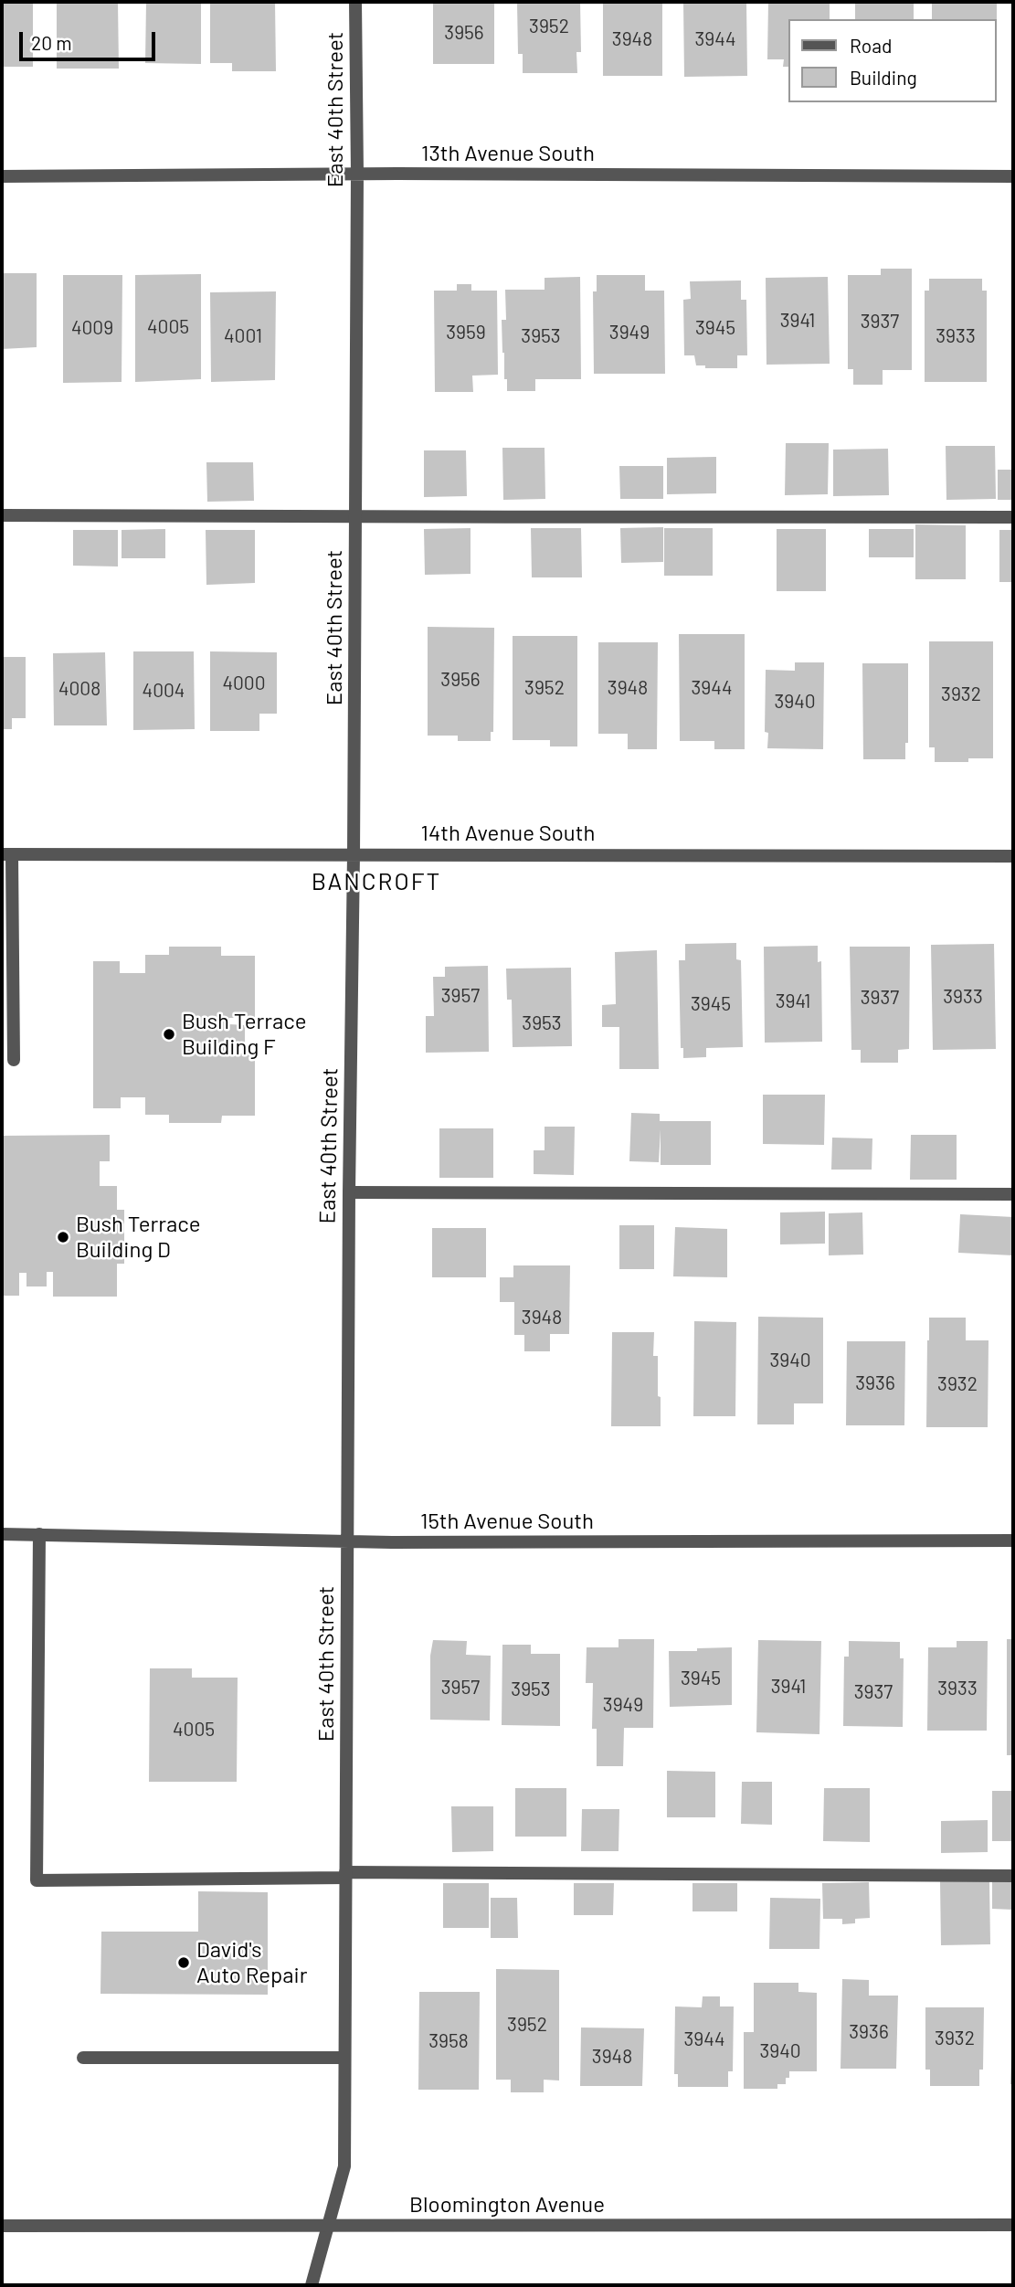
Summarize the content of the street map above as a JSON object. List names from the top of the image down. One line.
{"streets":{"street":["East 40th Street","13th Avenue South","14th Avenue South","15th Avenue South","Bloomington Avenue"]},"crossings":[["East 40th Street","13th Avenue South"],["East 40th Street","14th Avenue South"],["East 40th Street","15th Avenue South"],["East 40th Street","Bloomington Avenue"]],"districts":["BANCROFT"],"places":["Bush Terrace Building F","Bush Terrace Building D","David's Auto Repair"],"house_numbers":["3952","3956","3948","3944","3941","3937","4005","4009","3945","3959","3949","4001","3953","3933","3956","4000","3952","3948","3944","4008","4004","3932","3940","3957","3933","3937","3941","3945","3953","3948","3940","3936","3932","3945","3941","3957","3933","3953","3937","3949","4005","3952","3936","3932","3944","3958","3940","3948"],"legend":["Road","Building"],"scale_bar":"20 m"}
